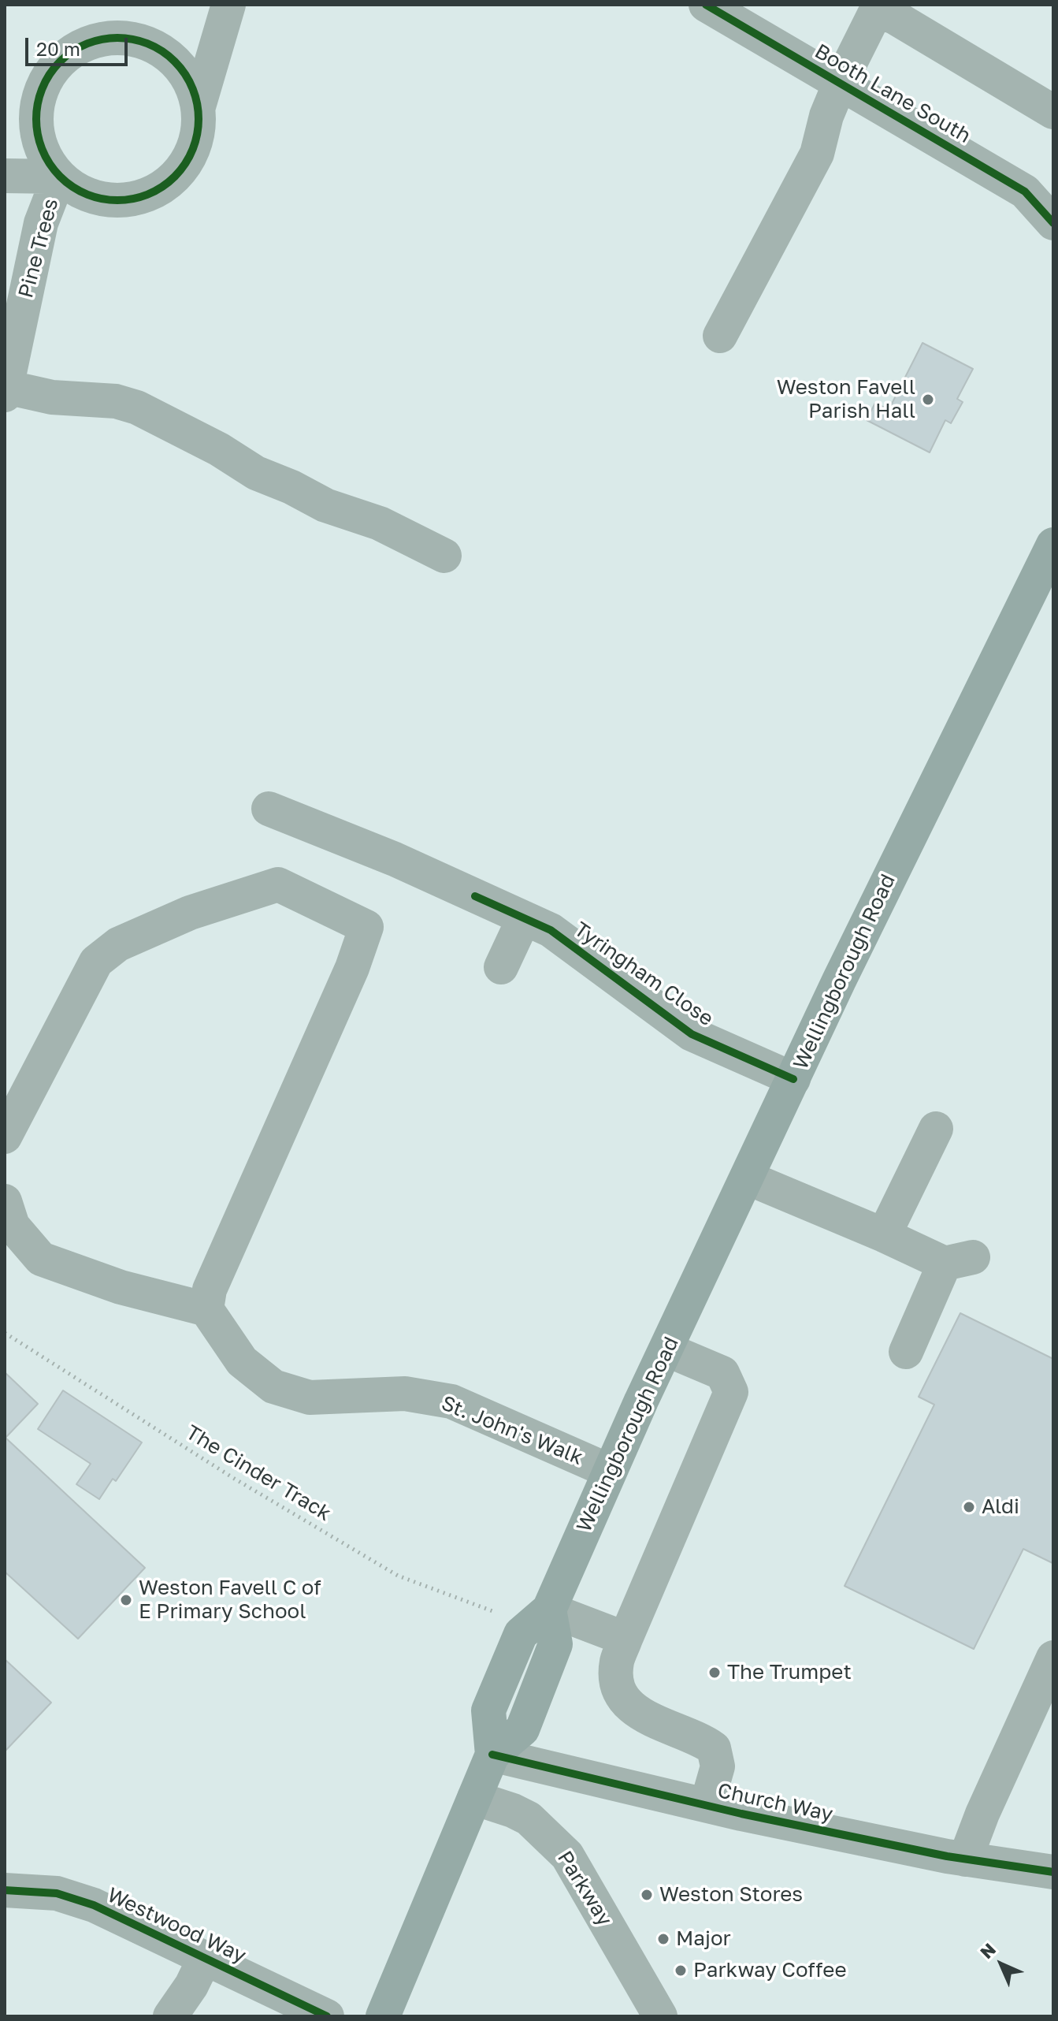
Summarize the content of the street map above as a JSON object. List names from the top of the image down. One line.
{"streets":{"main road":["Wellingborough Road"],"street":["Booth Lane South","Pine Trees","Tyringham Close","St. John's Walk","Church Way","Parkway","Westwood Way"],"path":["The Cinder Track"]},"crossings":[["Wellingborough Road","Tyringham Close"],["Wellingborough Road","St. John's Walk"]],"places":["Weston Favell Parish Hall","Aldi","Weston Favell C of E Primary School","The Trumpet","Weston Stores","Major","Parkway Coffee"],"scale_bar":"20 m","north":"top left"}
